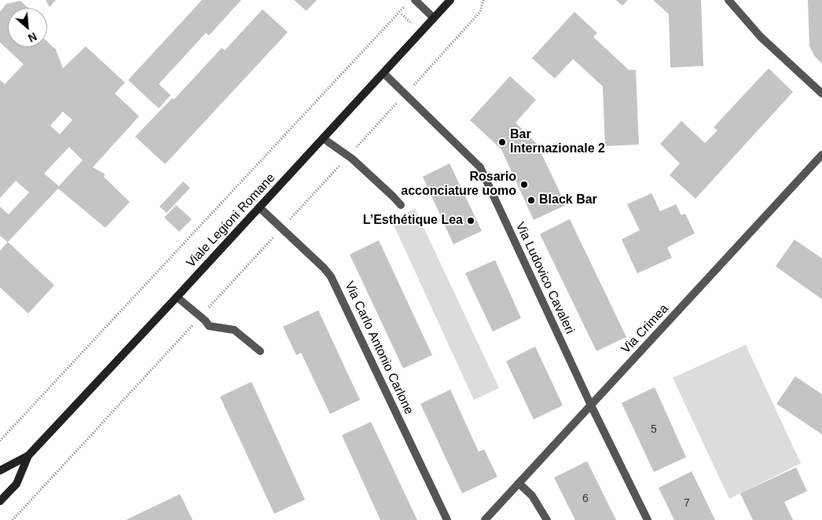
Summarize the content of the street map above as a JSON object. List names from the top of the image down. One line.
{"streets":{"main road":["Viale Legioni Romane"],"street":["Via Ludovico Cavaleri","Via Crimea","Via Carlo Antonio Carlone"]},"crossings":[["Viale Legioni Romane","Via Ludovico Cavaleri"],["Viale Legioni Romane","Via Carlo Antonio Carlone"],["Via Ludovico Cavaleri","Via Crimea"]],"places":["Bar Internazionale 2","Rosario acconciature uomo","Black Bar","L’Esthétique Lea"],"house_numbers":["5","6","7"],"north":"bottom right"}
